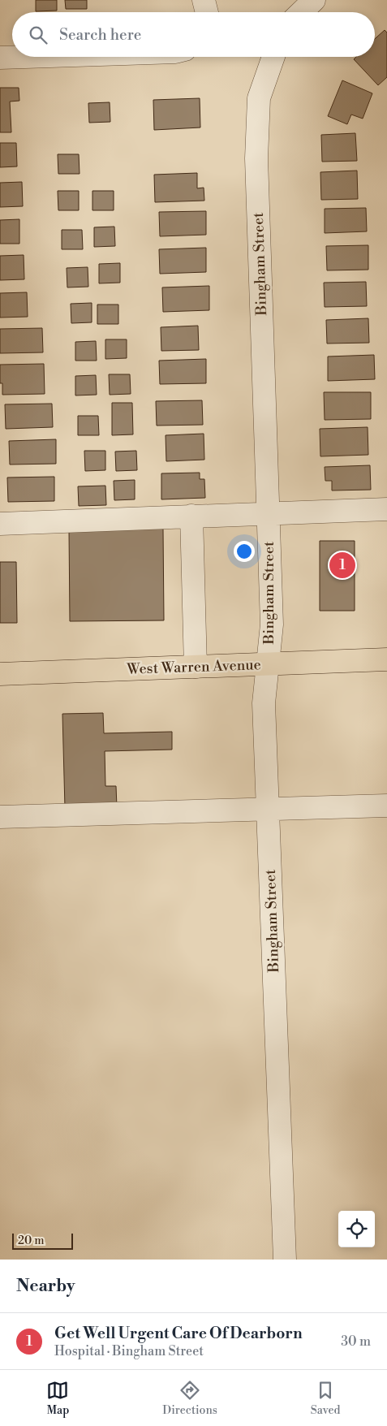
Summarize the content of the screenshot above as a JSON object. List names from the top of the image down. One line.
{"streets":{"main road":["West Warren Avenue"],"street":["Bingham Street"]},"crossings":[["Bingham Street","West Warren Avenue"]],"scale_bar":"20 m","page":{"search":"Search here","pins":"1","scale":"20 m","heading":"Nearby","list":[{"mark":"1","name":"Get Well Urgent Care Of Dearborn","note":"Hospital · Bingham Street","value":"30 m"}],"nav":["Map","Directions","Saved"]}}
